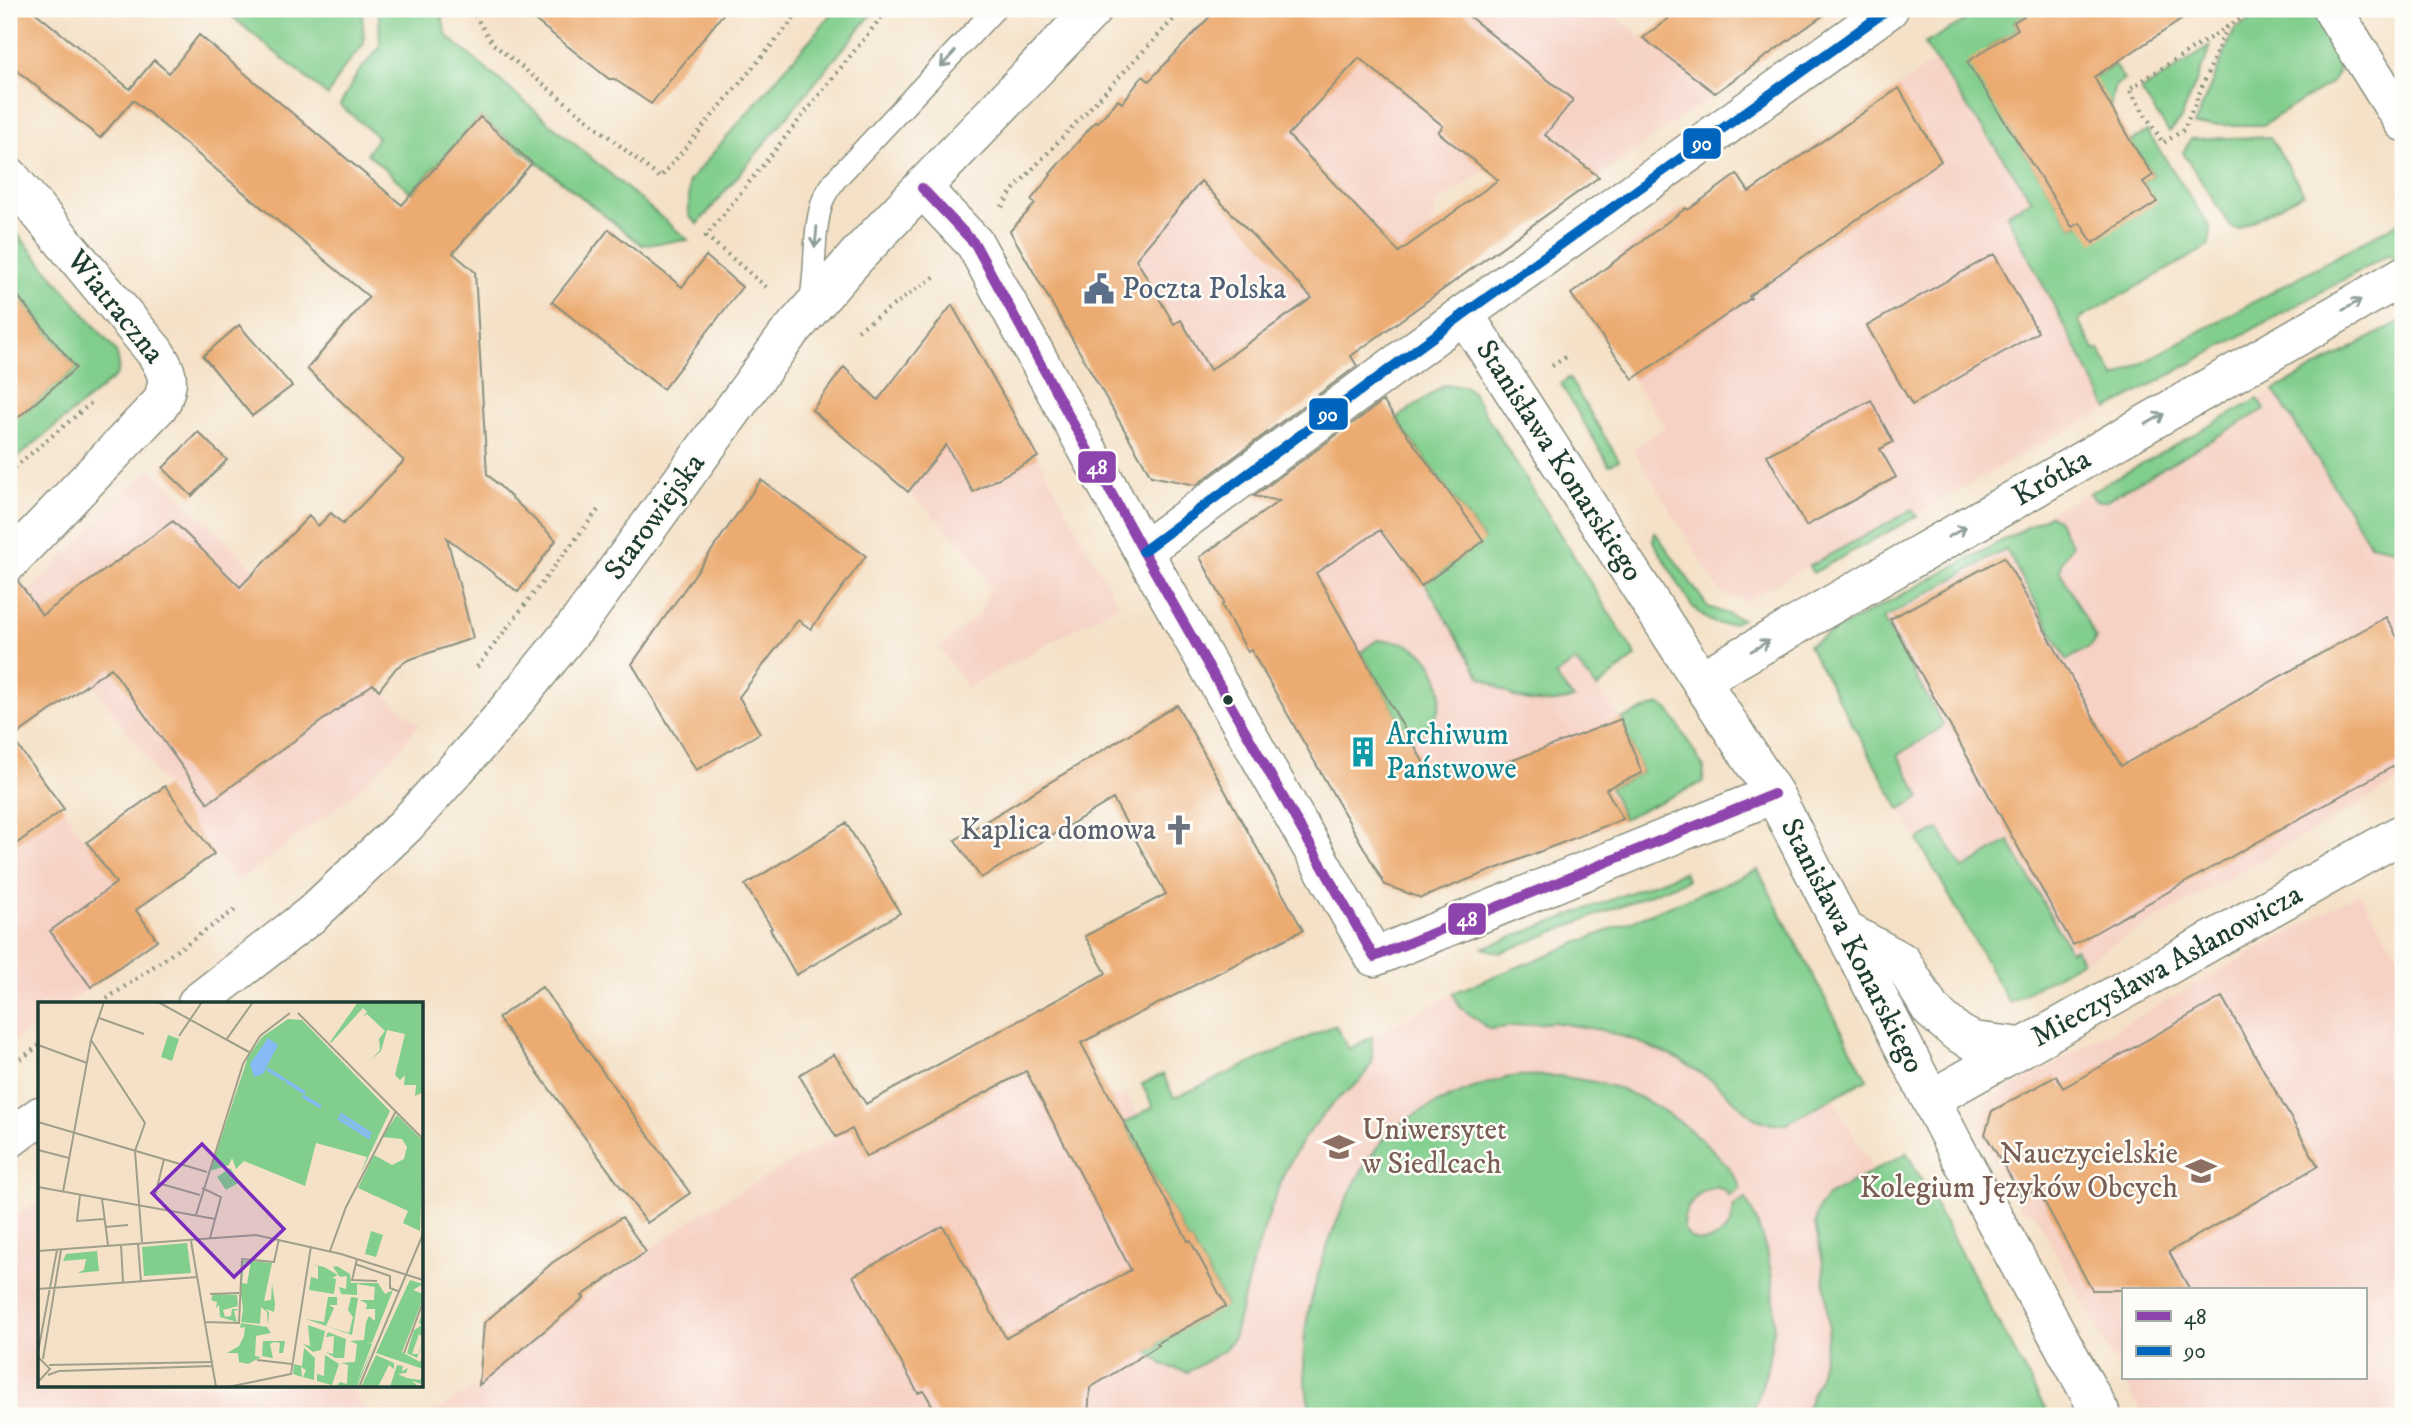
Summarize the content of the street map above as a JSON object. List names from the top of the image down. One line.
{"streets":{"street":["Wiatraczna","Stanisława Konarskiego","Krótka","Starowiejska","Mieczysława Asłanowicza"]},"crossings":[["Stanisława Konarskiego","Krótka"],["Stanisława Konarskiego","Mieczysława Asłanowicza"]],"one_way":["Krótka"],"places":{"public building":["Poczta Polska"],"building":["Archiwum Państwowe"],"church":["Kaplica domowa"],"school or university":["Uniwersytet w Siedlcach","Nauczycielskie Kolegium Języków Obcych"]},"lines":["transit line 90","transit line 48"],"legend":["48","90"]}
